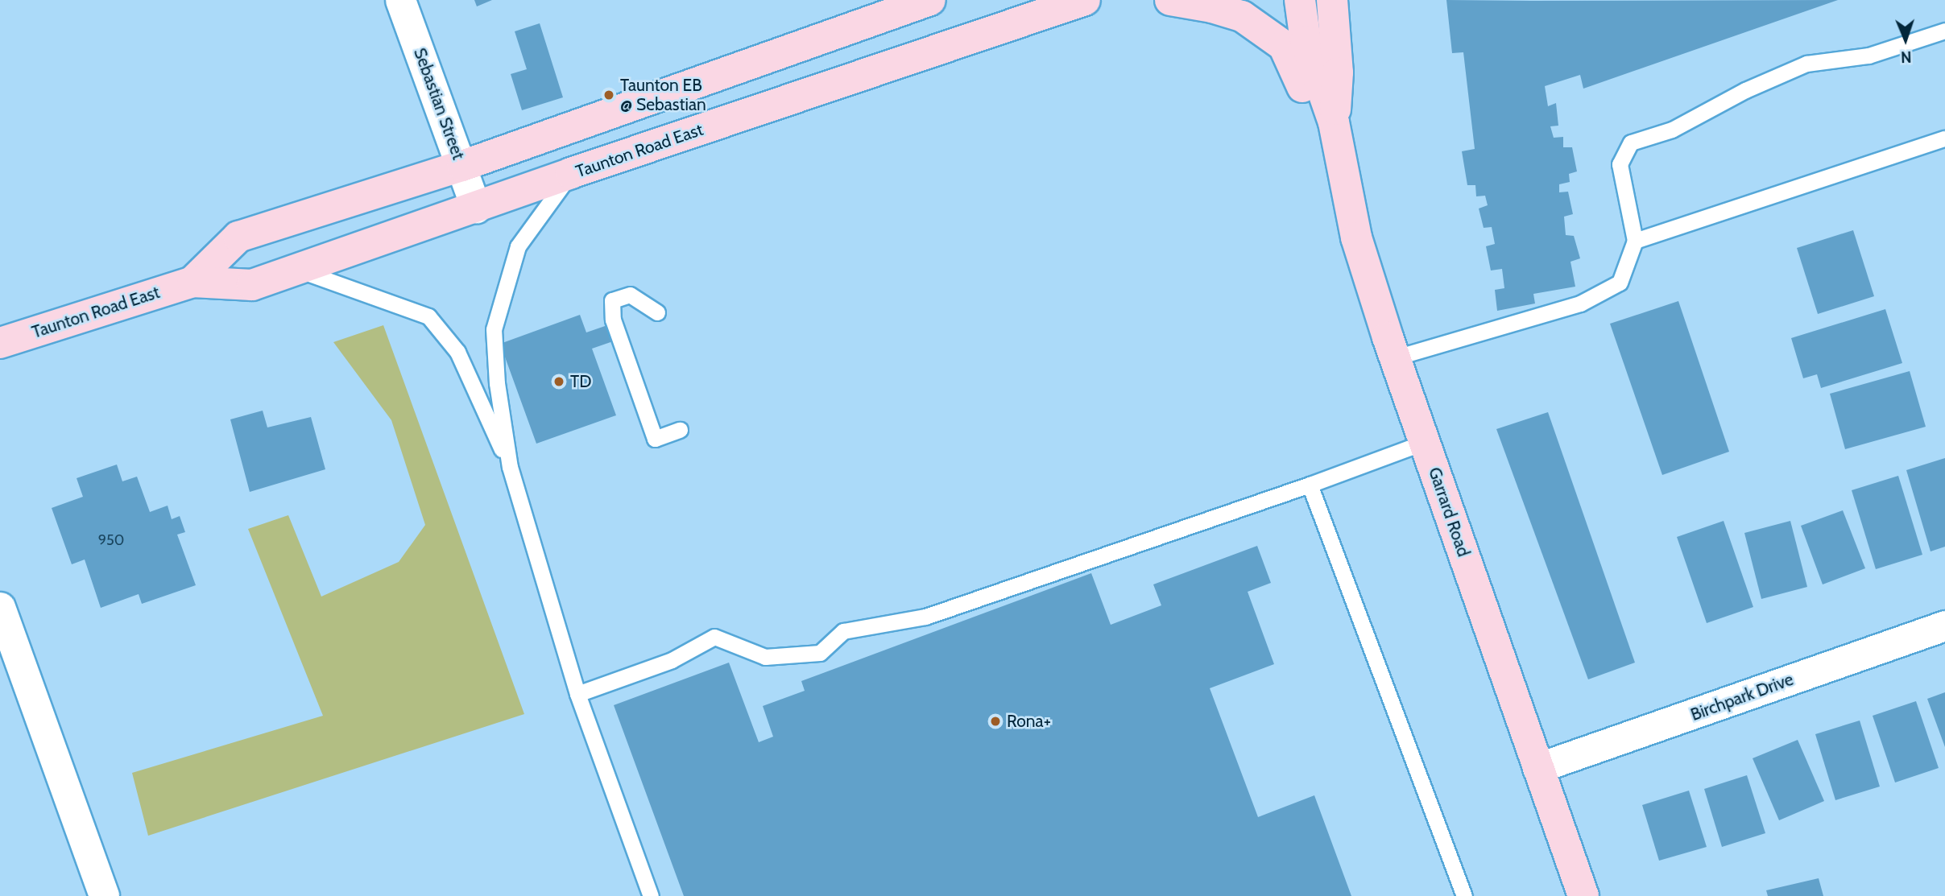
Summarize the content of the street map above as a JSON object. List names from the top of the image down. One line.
{"streets":{"main road":["Taunton Road East","Garrard Road"],"street":["Sebastian Street","Birchpark Drive"]},"crossings":[["Sebastian Street","Taunton Road East"],["Garrard Road","Birchpark Drive"]],"places":["Taunton EB @ Sebastian","TD","Rona+"],"house_numbers":["950"],"north":"bottom"}
